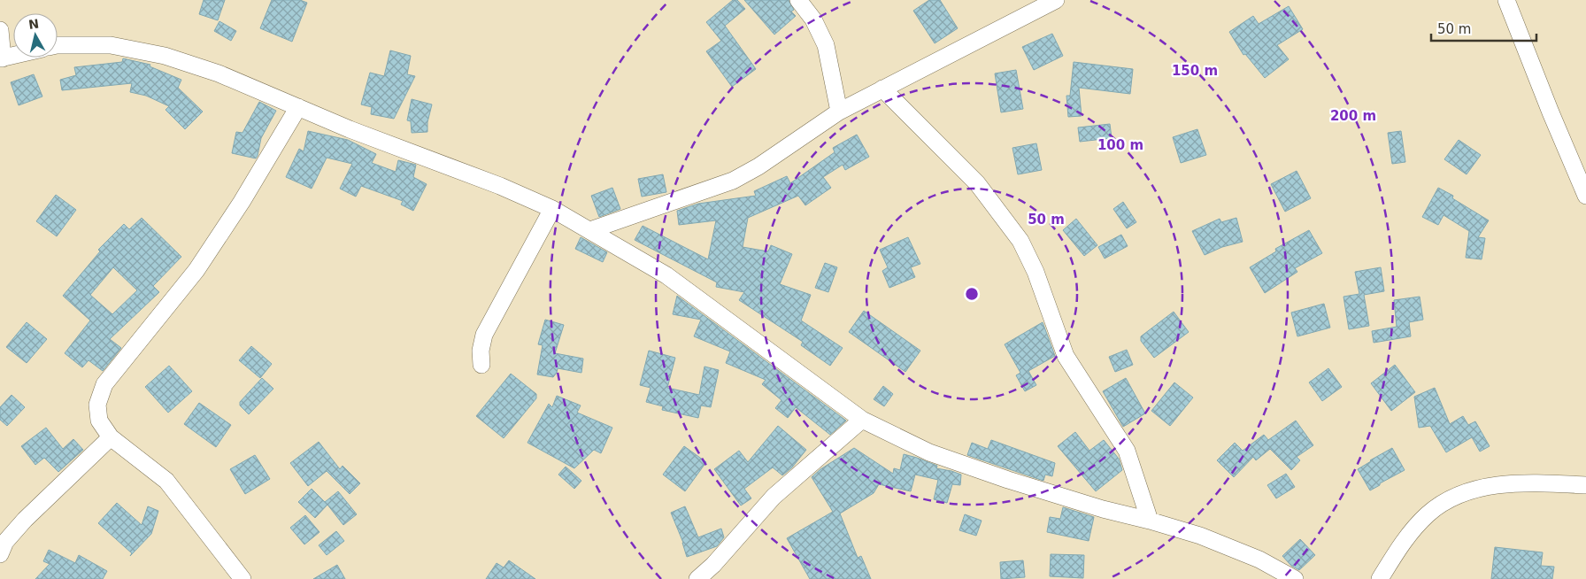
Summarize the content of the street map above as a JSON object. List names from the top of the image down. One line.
{"scale_bar":"50 m","north":"top","rings":["150 m","200 m","100 m","50 m"]}
